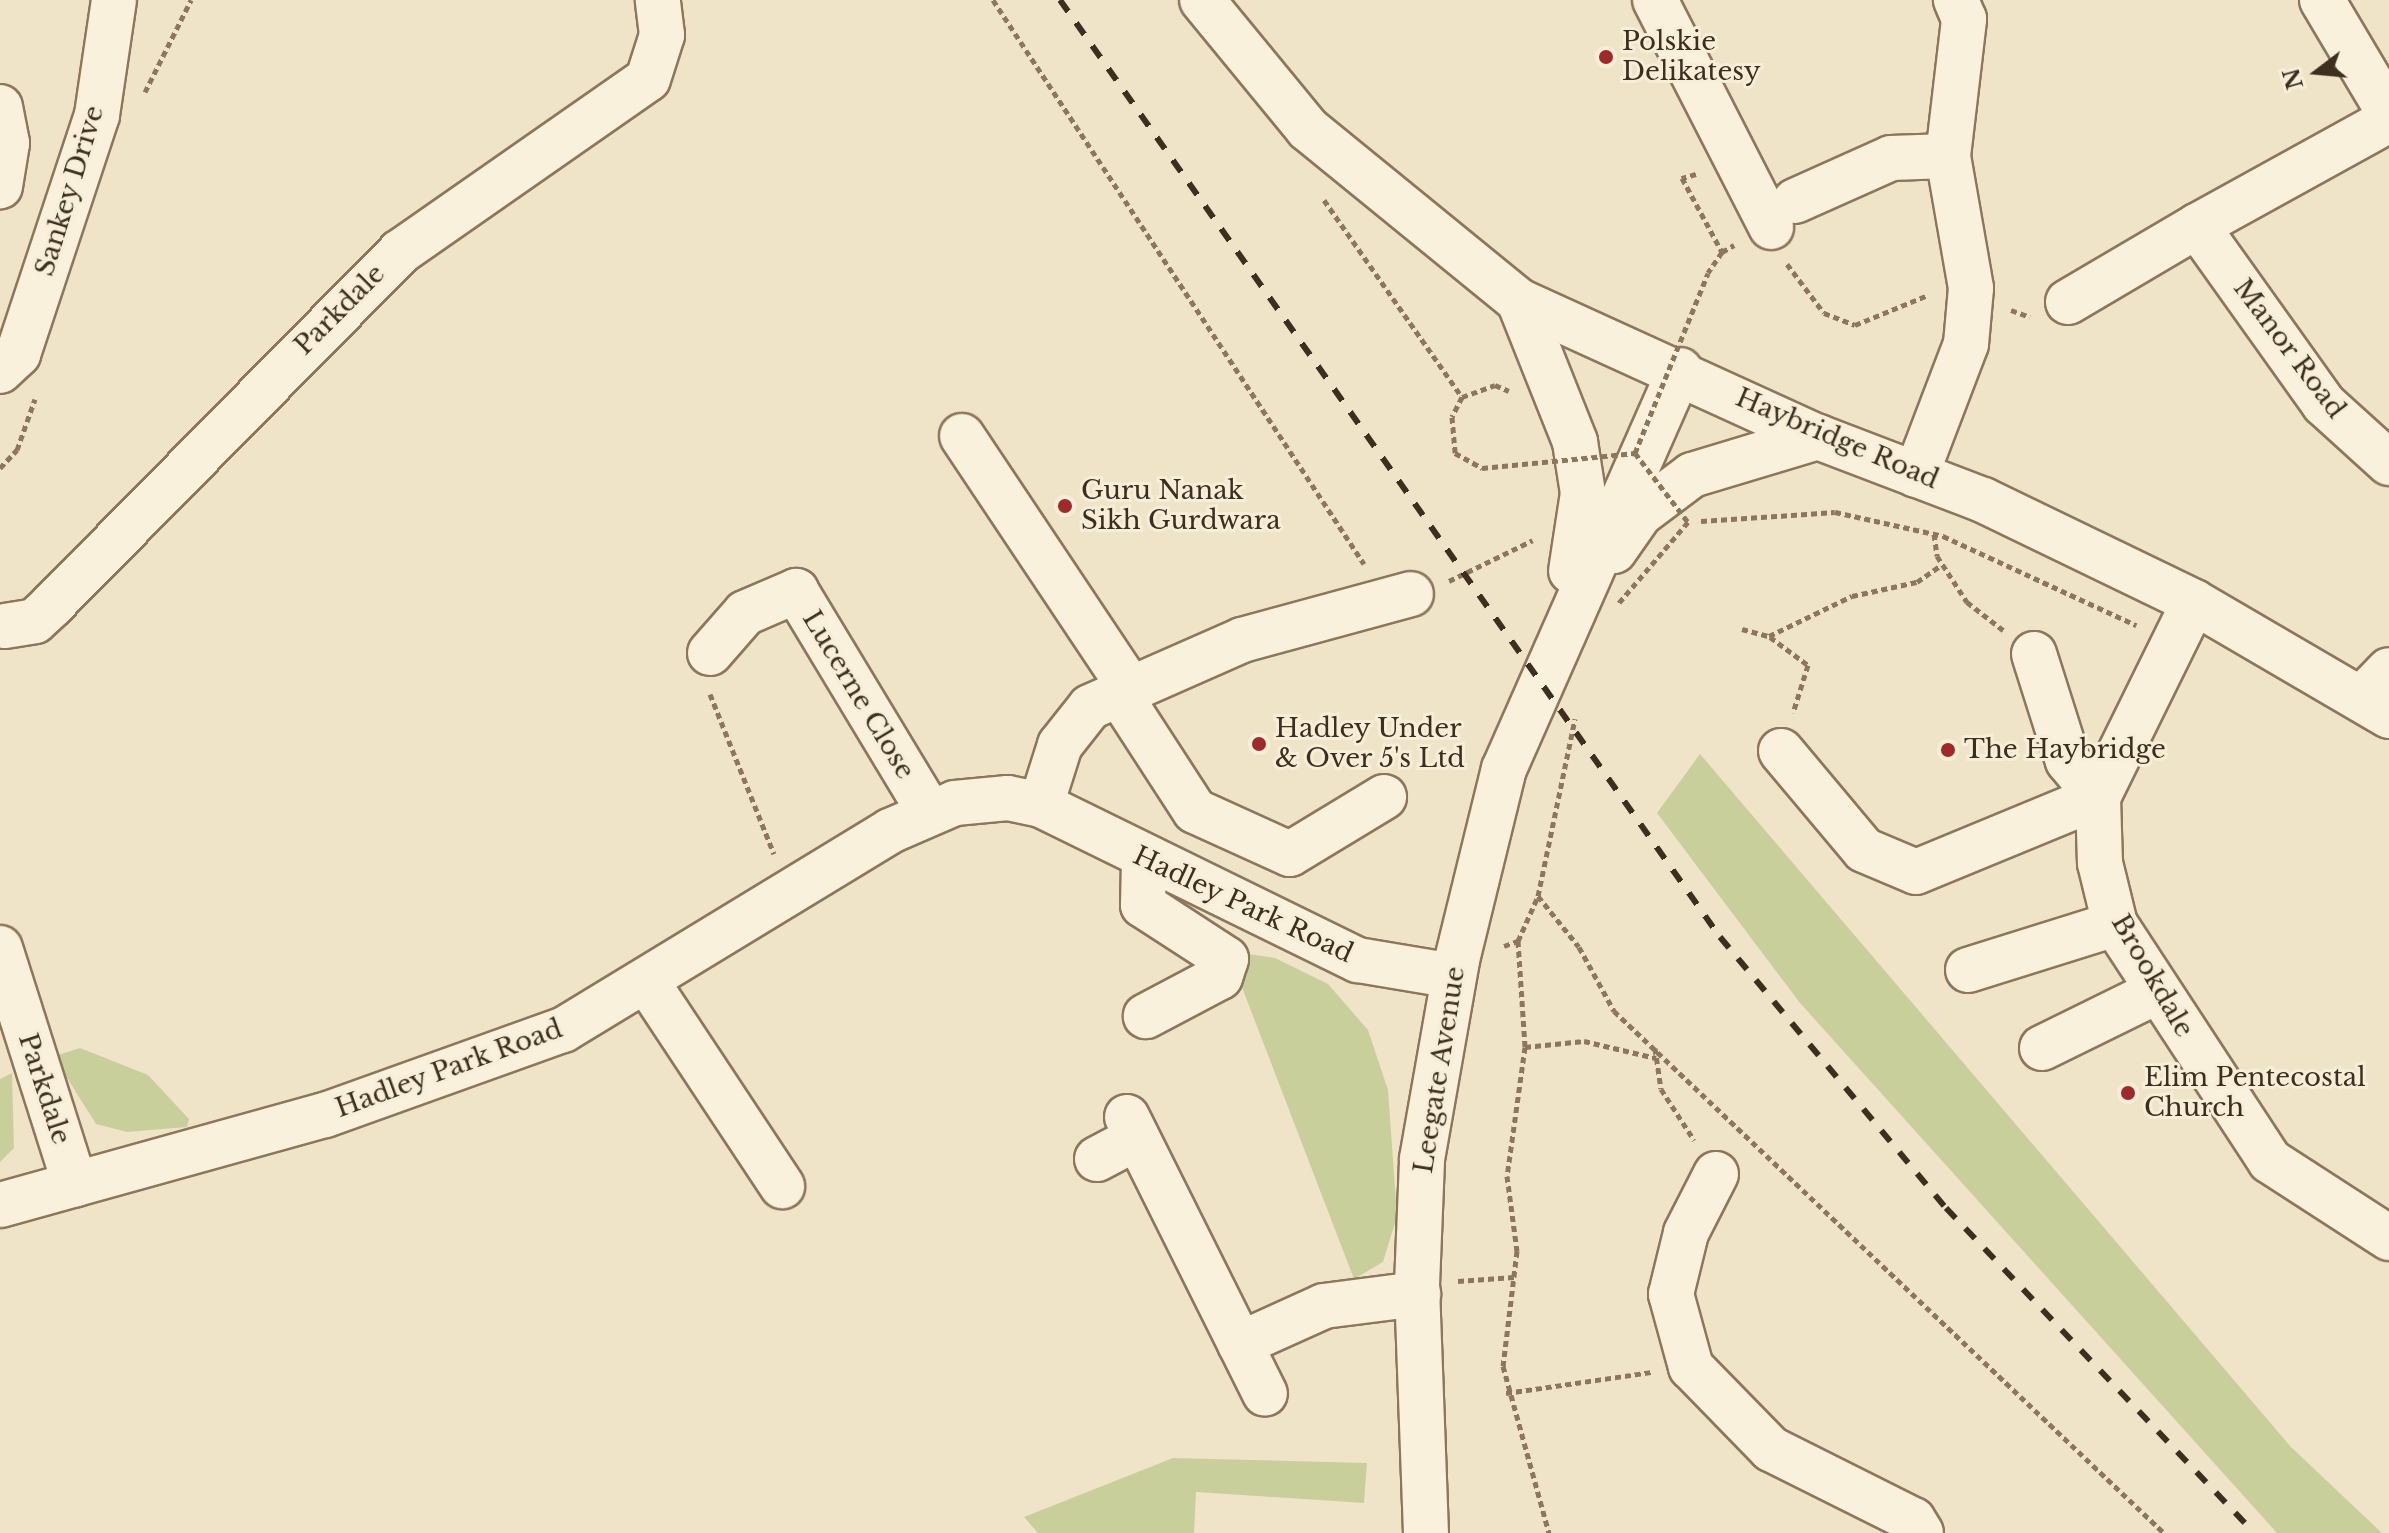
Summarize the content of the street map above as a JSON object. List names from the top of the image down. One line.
{"streets":{"street":["Sankey Drive","Parkdale","Manor Road","Haybridge Road","Lucerne Close","Hadley Park Road","Brookdale","Leegate Avenue"]},"crossings":[["Parkdale","Hadley Park Road"],["Haybridge Road","Brookdale"],["Haybridge Road","Leegate Avenue"],["Lucerne Close","Hadley Park Road"],["Hadley Park Road","Leegate Avenue"]],"places":["Polskie Delikatesy","Guru Nanak Sikh Gurdwara","Hadley Under & Over 5's Ltd","The Haybridge","Elim Pentecostal Church"],"north":"left"}
